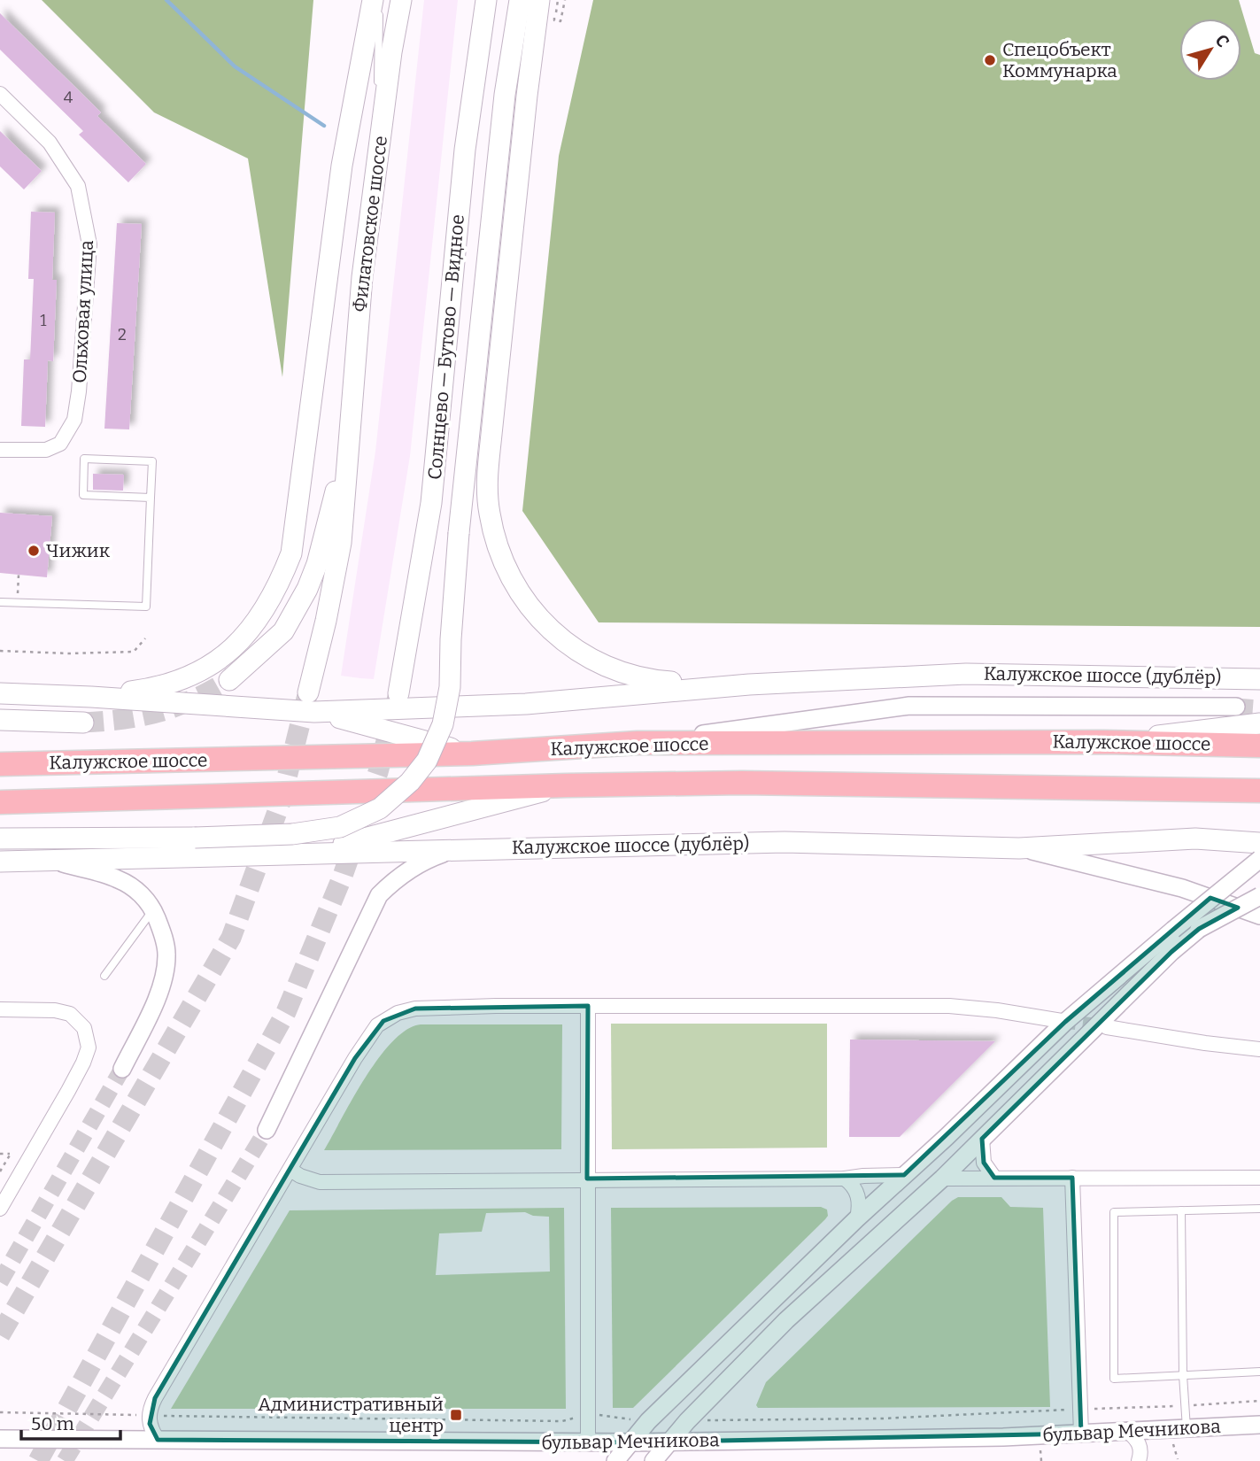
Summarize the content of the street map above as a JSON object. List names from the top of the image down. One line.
{"streets":{"highway":["Калужское шоссе"],"main road":["Филатовское шоссе","Солнцево — Бутово — Видное","Калужское шоссе (дублёр)"],"street":["Ольховая улица","бульвар Мечникова"]},"places":{"other":["Спецобъект Коммунарка","Чижик"],"transit":["Административный центр"]},"house_numbers":["4","1","2"],"scale_bar":"50 m","north":"top right"}
